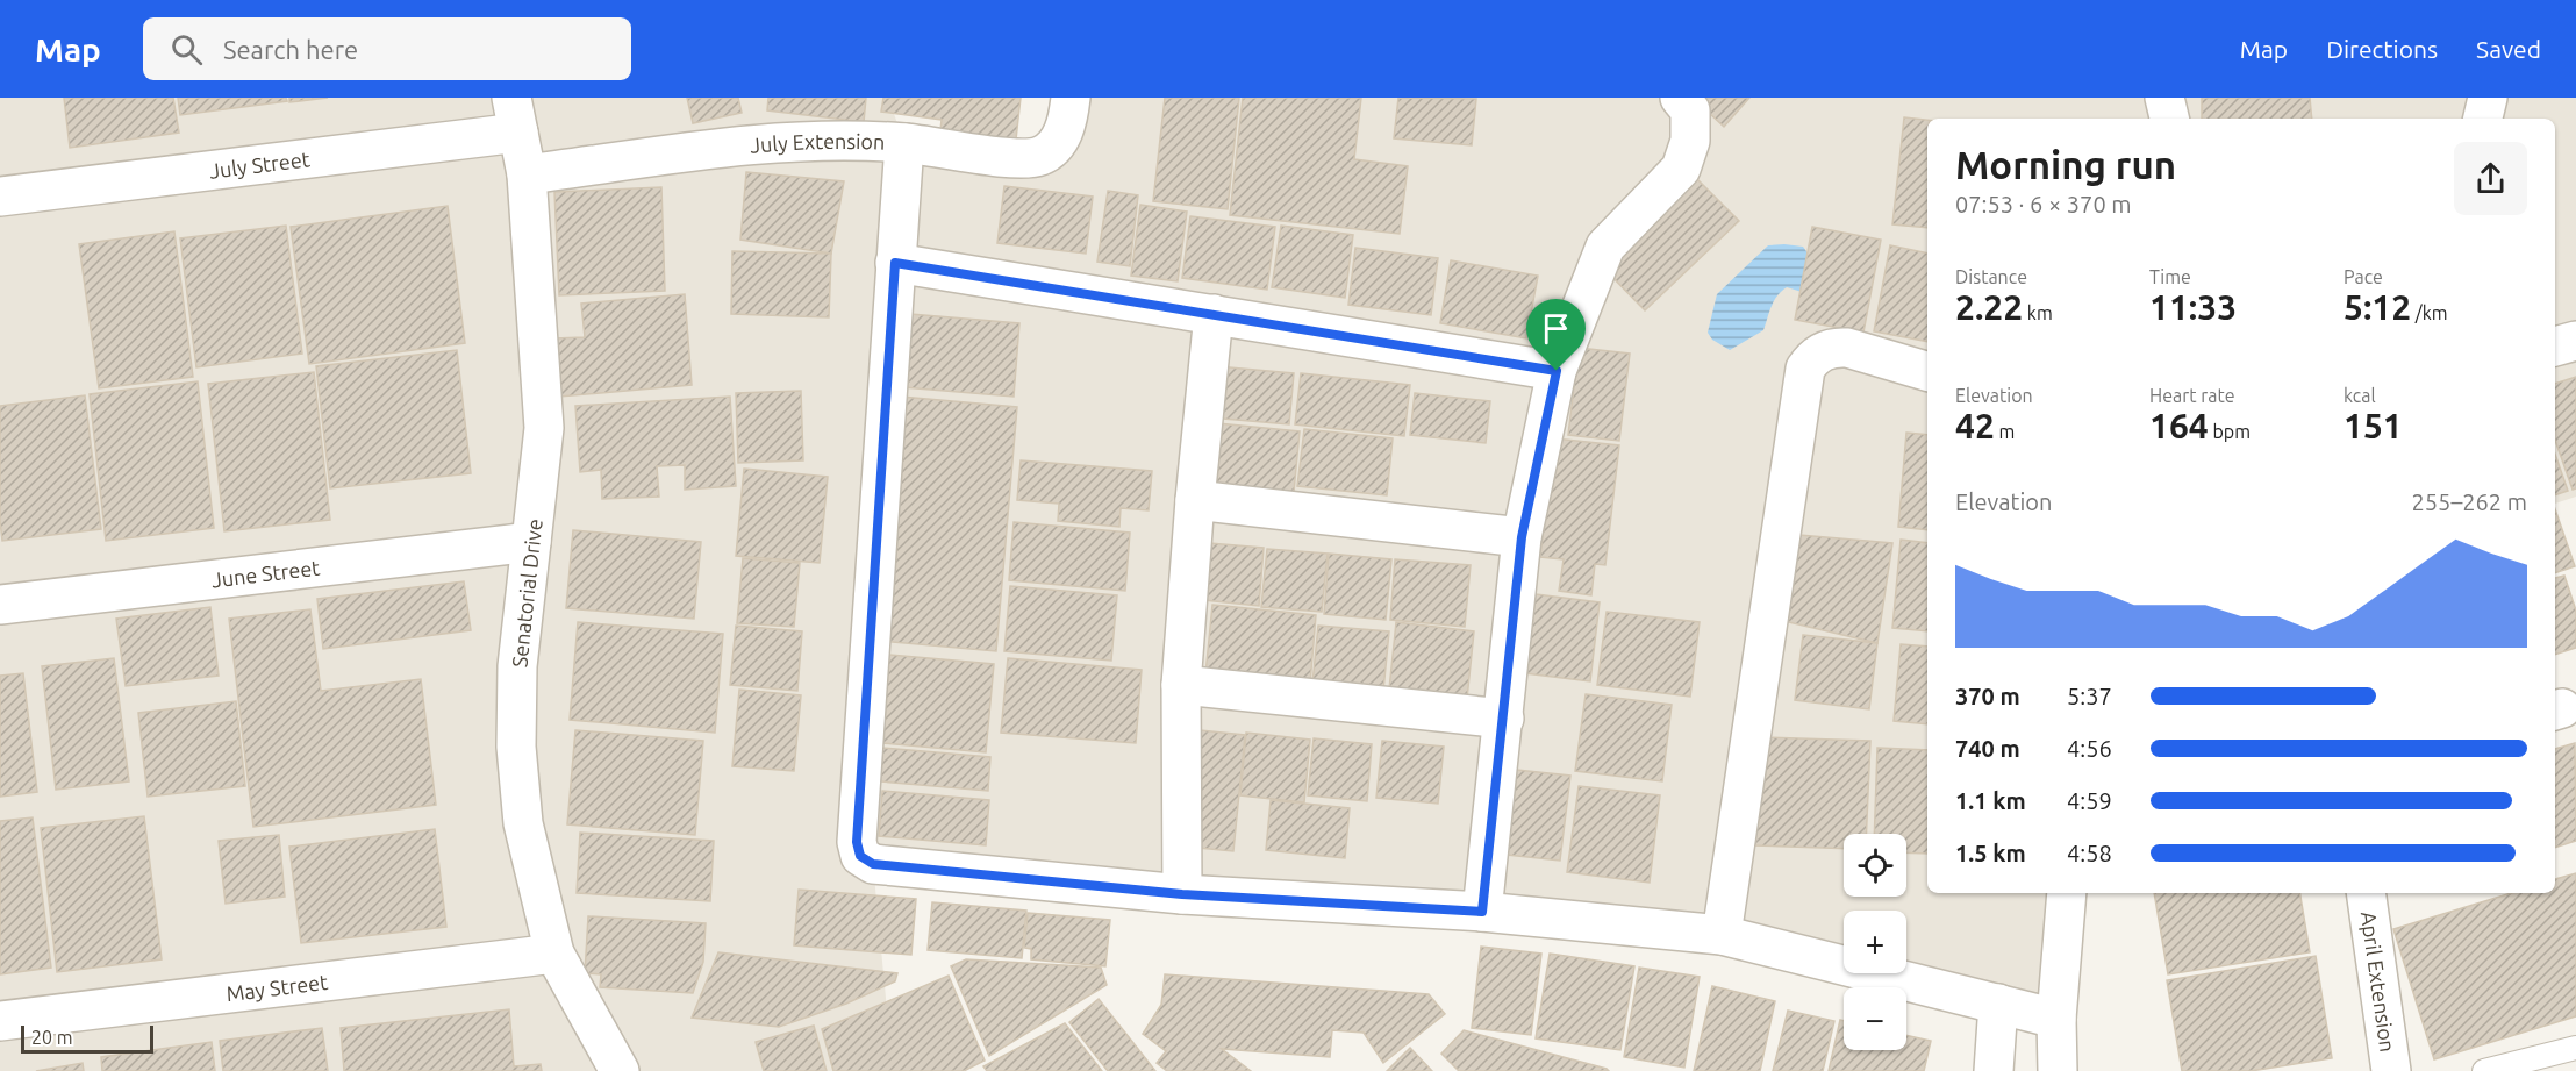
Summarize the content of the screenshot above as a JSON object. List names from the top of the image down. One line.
{"streets":{"street":["July Extension","July Street","June Street","Senatorial Drive","April Extension","May Street"]},"crossings":[["July Extension","Senatorial Drive"],["July Street","Senatorial Drive"],["June Street","Senatorial Drive"],["Senatorial Drive","May Street"]],"scale_bar":"20 m","page":{"header":"Map","search":"Search here","nav":["Map","Directions","Saved"],"heading":["Morning run","07:53 · 6 × 370 m"],"stats":[["Distance","2.22 km"],["Time","11:33"],["Pace","5:12 /km"],["Elevation","42 m"],["Heart rate","164 bpm"],["kcal","151"]],"chart":["Elevation","255–262 m"],"list":[{"name":"370 m","note":"5:37"},{"name":"740 m","note":"4:56"},{"name":"1.1 km","note":"4:59"},{"name":"1.5 km","note":"4:58"}],"map_buttons":["+","−"],"scale":"20 m"}}
